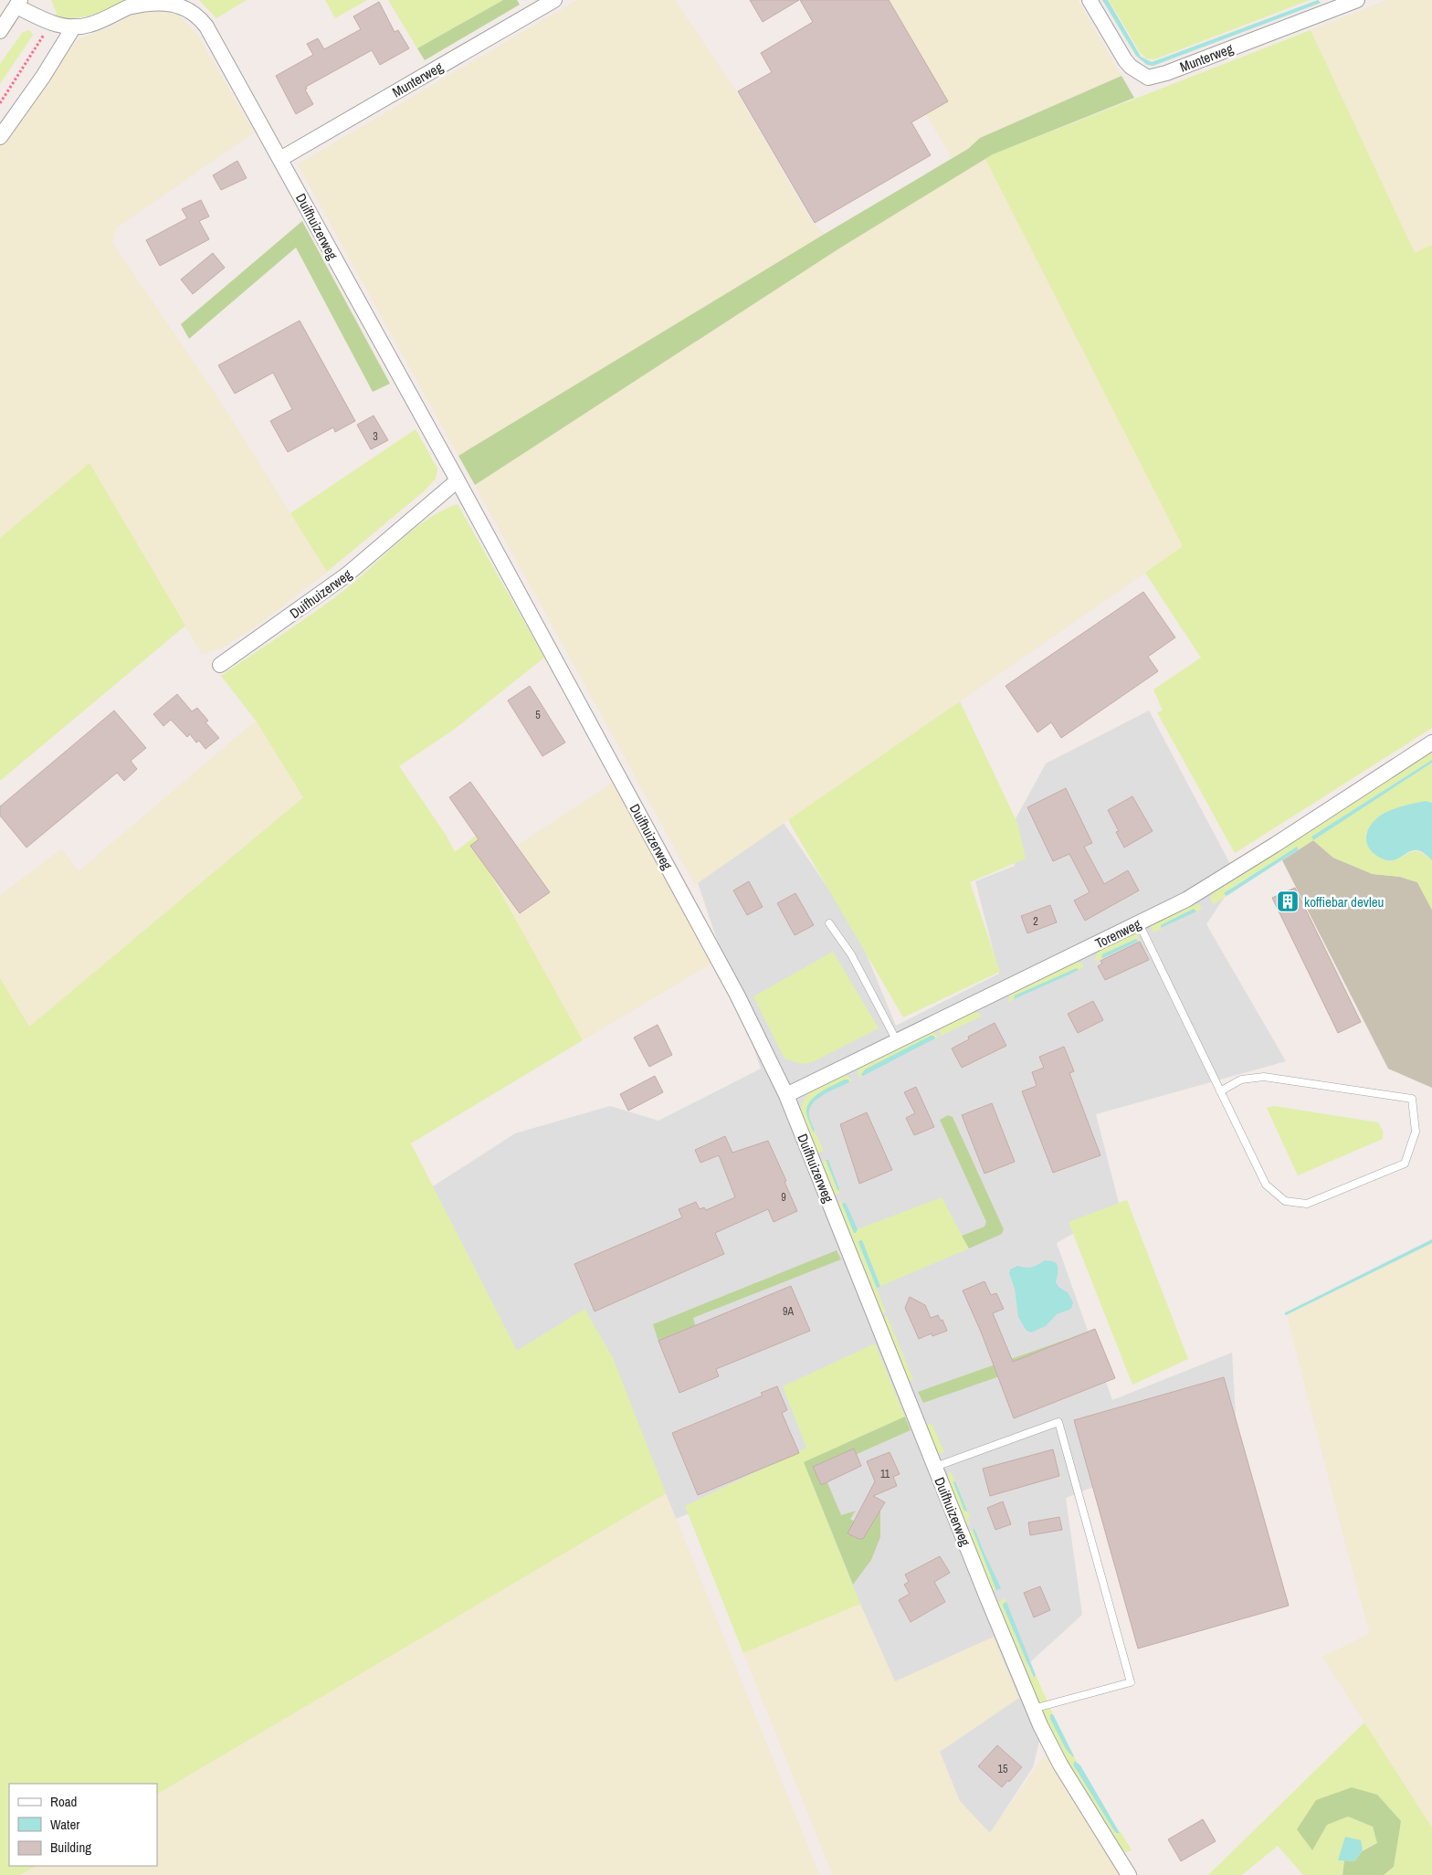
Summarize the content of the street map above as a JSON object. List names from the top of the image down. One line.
{"streets":{"street":["Munterweg","Duifhuizerweg","Torenweg"]},"crossings":[["Munterweg","Duifhuizerweg"],["Duifhuizerweg","Torenweg"]],"places":{"building":["koffiebar devleu"]},"house_numbers":["3","5","2","9","9A","11","15"],"legend":["Road","Water","Building"]}
